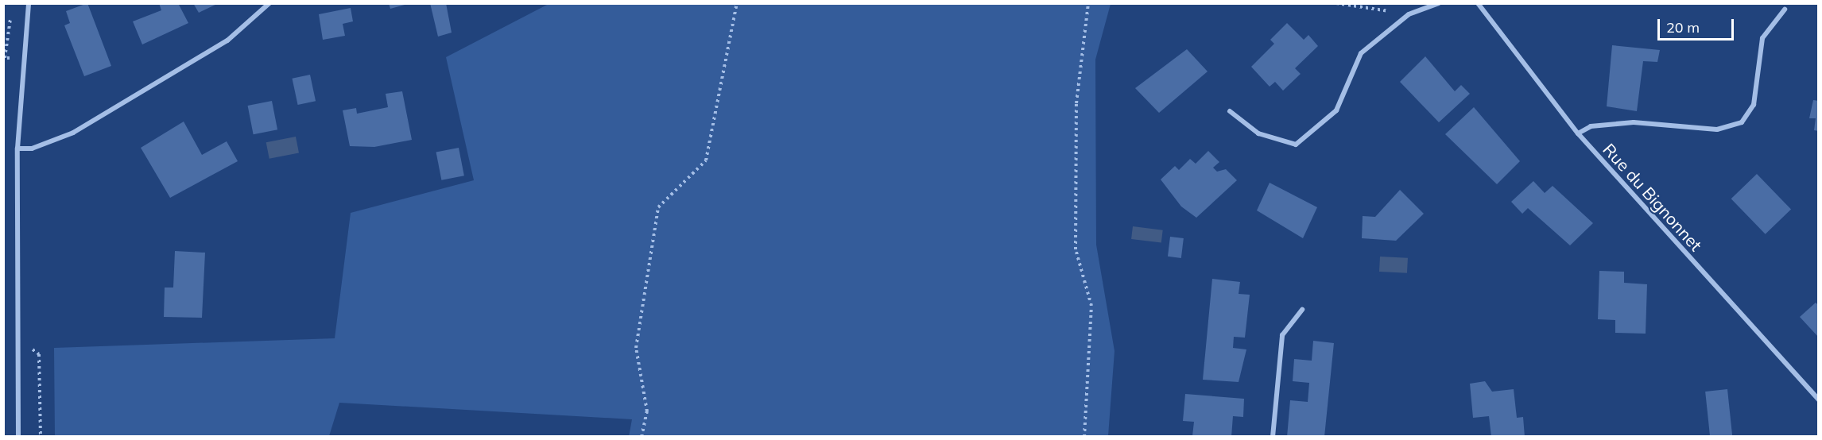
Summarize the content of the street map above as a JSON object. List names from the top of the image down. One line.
{"streets":{"street":["Rue du Bignonnet"]},"scale_bar":"20 m"}
